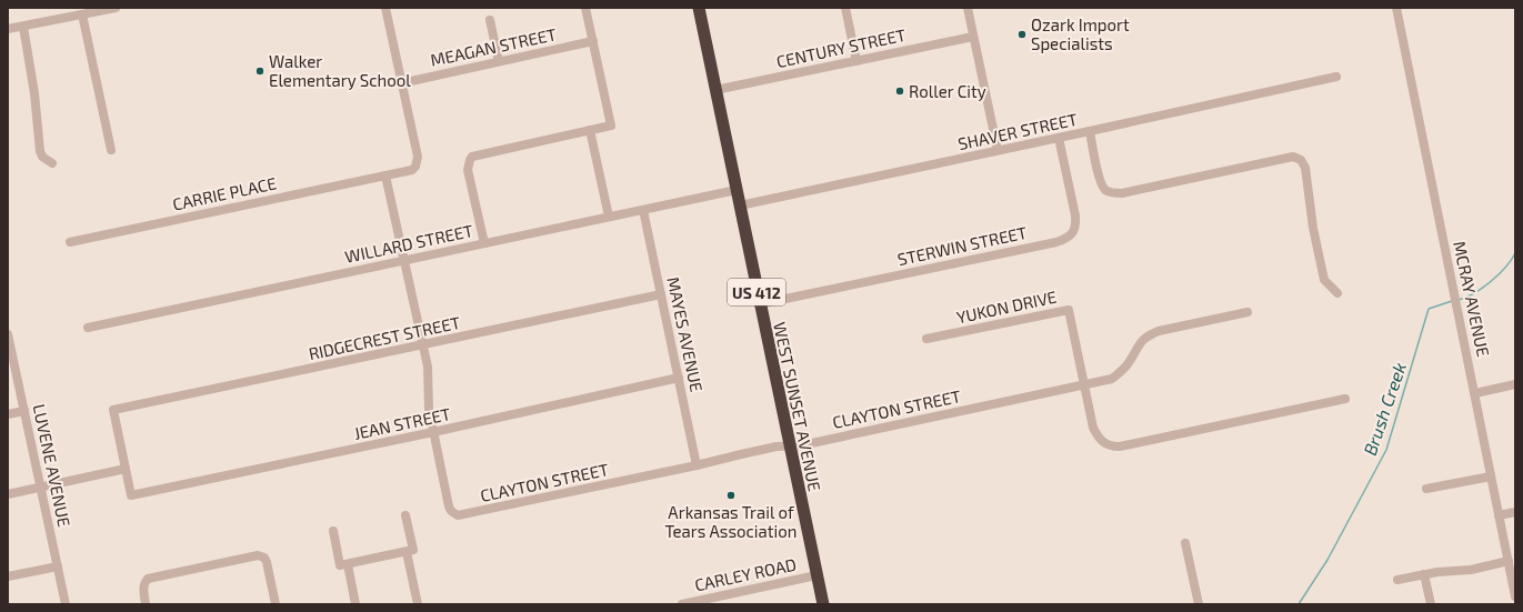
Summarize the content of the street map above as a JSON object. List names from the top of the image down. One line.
{"streets":{"highway":["US 412","WEST SUNSET AVENUE"],"street":["MEAGAN STREET","CENTURY STREET","SHAVER STREET","CARRIE PLACE","WILLARD STREET","STERWIN STREET","MCRAY AVENUE","YUKON DRIVE","MAYES AVENUE","RIDGECREST STREET","CLAYTON STREET","JEAN STREET","LUVENE AVENUE","CARLEY ROAD"]},"crossings":[["MEAGAN STREET","CARRIE PLACE"],["CENTURY STREET","WEST SUNSET AVENUE"],["SHAVER STREET","STERWIN STREET"],["SHAVER STREET","WEST SUNSET AVENUE"],["WILLARD STREET","MAYES AVENUE"],["WILLARD STREET","WEST SUNSET AVENUE"],["STERWIN STREET","WEST SUNSET AVENUE"],["YUKON DRIVE","CLAYTON STREET"],["MAYES AVENUE","RIDGECREST STREET"],["MAYES AVENUE","CLAYTON STREET"],["MAYES AVENUE","JEAN STREET"],["RIDGECREST STREET","JEAN STREET"],["WEST SUNSET AVENUE","CLAYTON STREET"],["WEST SUNSET AVENUE","CARLEY ROAD"],["CLAYTON STREET","JEAN STREET"]],"water":["Brush Creek"],"places":["Ozark Import Specialists","Walker Elementary School","Roller City","Arkansas Trail of Tears Association"]}
